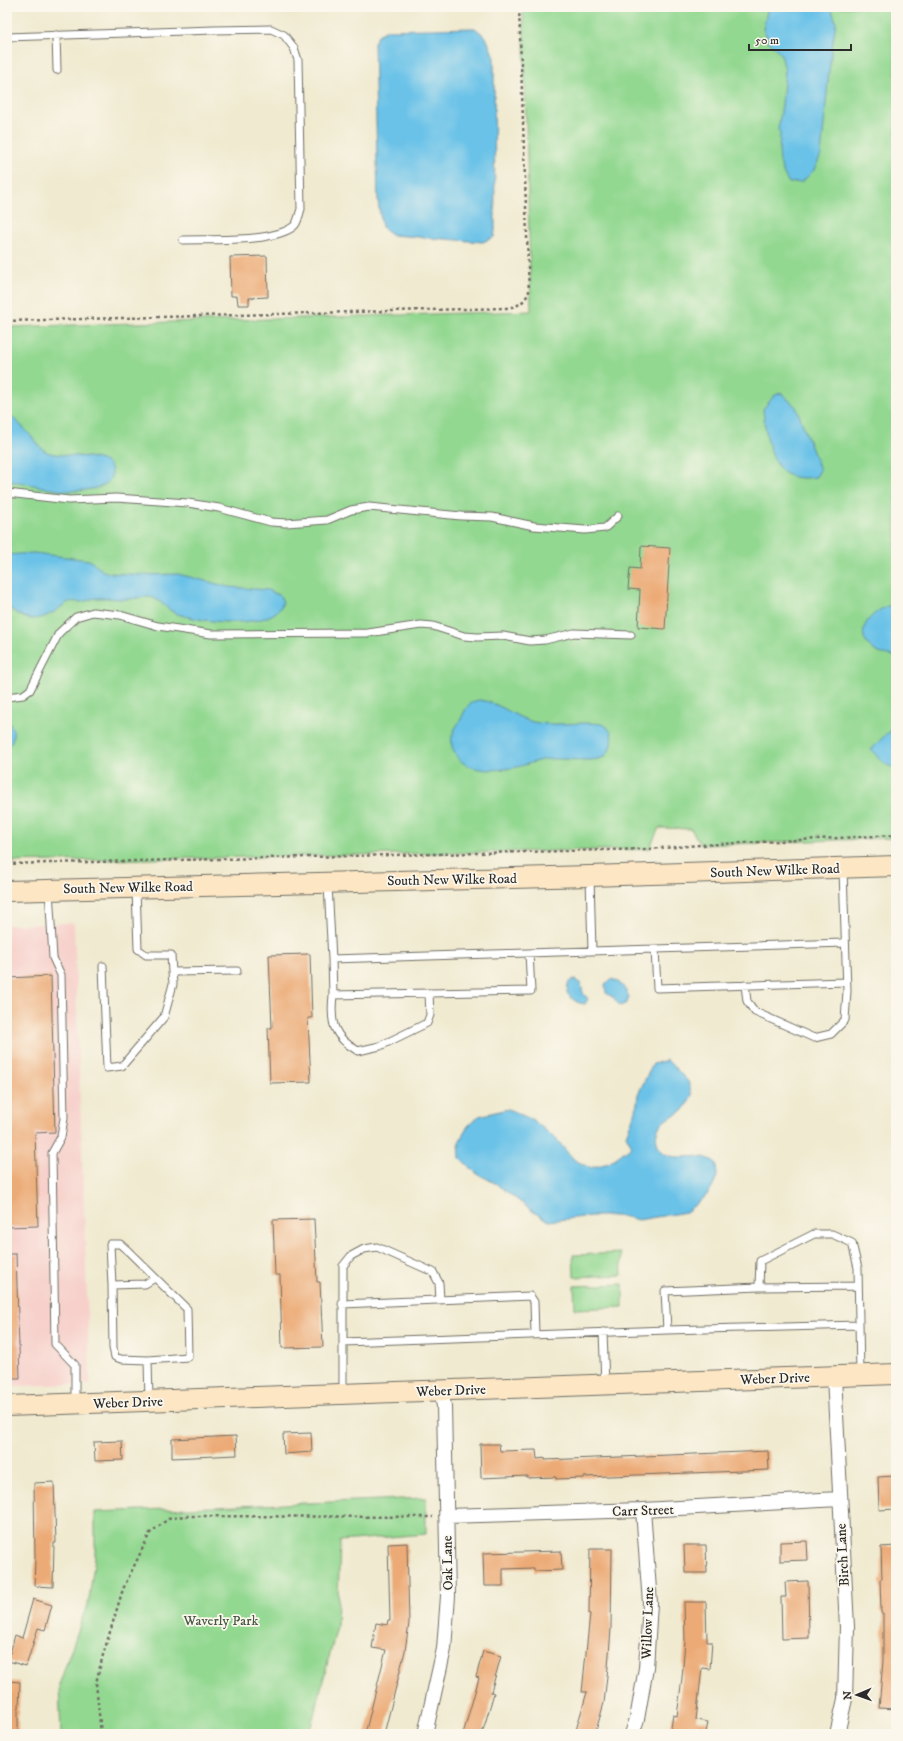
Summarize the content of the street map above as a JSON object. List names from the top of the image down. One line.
{"streets":{"street":["South New Wilke Road","Weber Drive","Carr Street","Birch Lane","Oak Lane","Willow Lane"]},"crossings":[["Weber Drive","Birch Lane"],["Weber Drive","Oak Lane"],["Carr Street","Birch Lane"],["Carr Street","Oak Lane"],["Carr Street","Willow Lane"]],"parks":["Waverly Park"],"scale_bar":"50 m","north":"left"}
